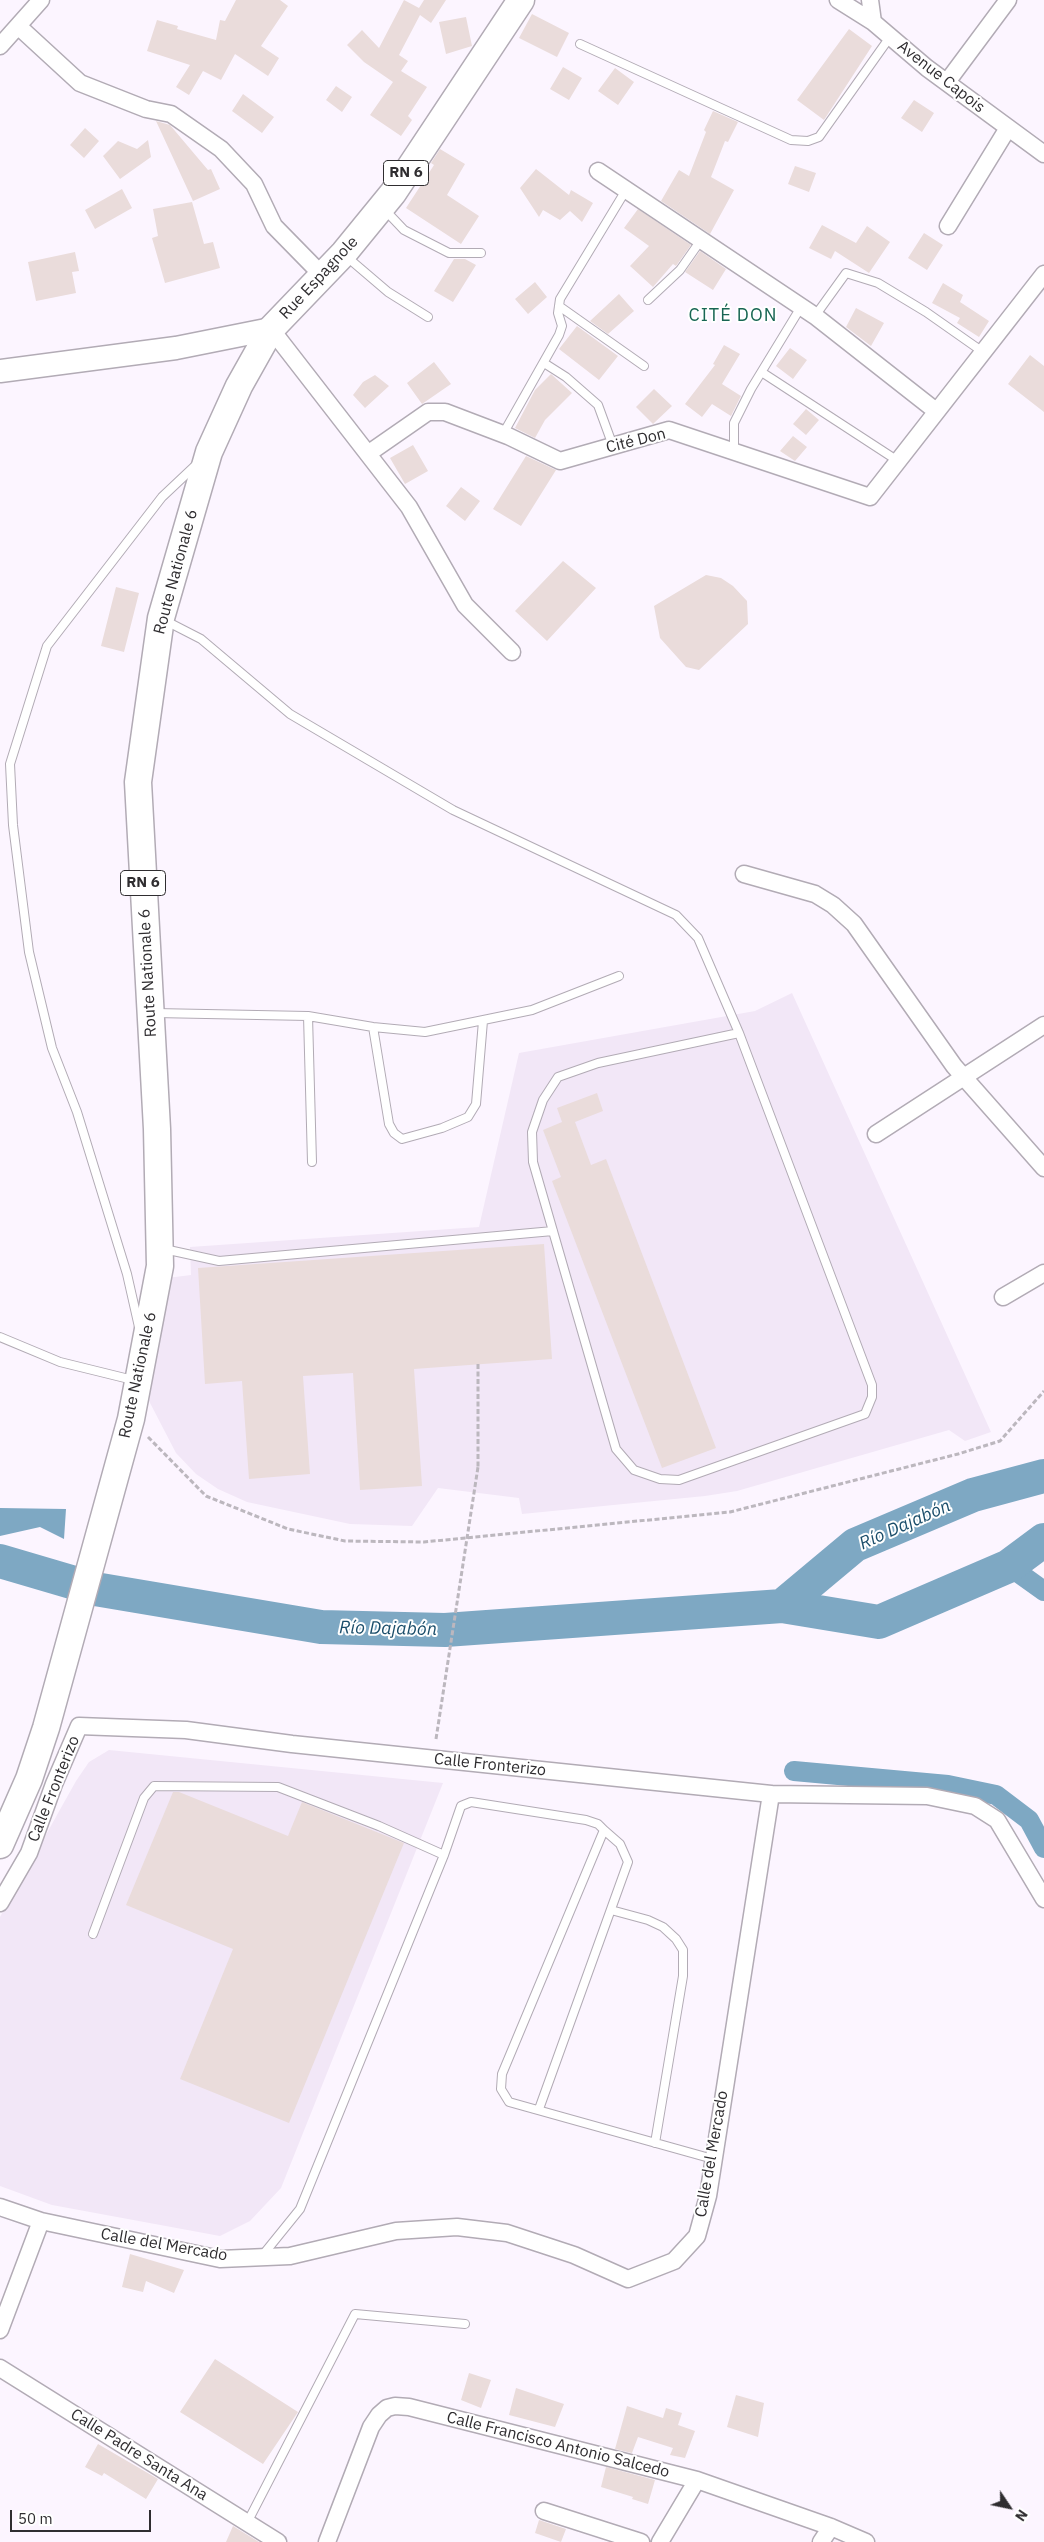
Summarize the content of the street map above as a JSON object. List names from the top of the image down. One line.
{"streets":{"main road":["RN 6","Rue Espagnole","Route Nationale 6"],"street":["Avenue Capois","Cité Don","Calle Fronterizo","Calle del Mercado","Calle Francisco Antonio Salcedo","Calle Padre Santa Ana"]},"crossings":[["Rue Espagnole","Route Nationale 6"],["Calle Fronterizo","Calle del Mercado"]],"districts":["CITÉ DON"],"water":["Río Dajabón"],"scale_bar":"50 m","north":"bottom right"}
